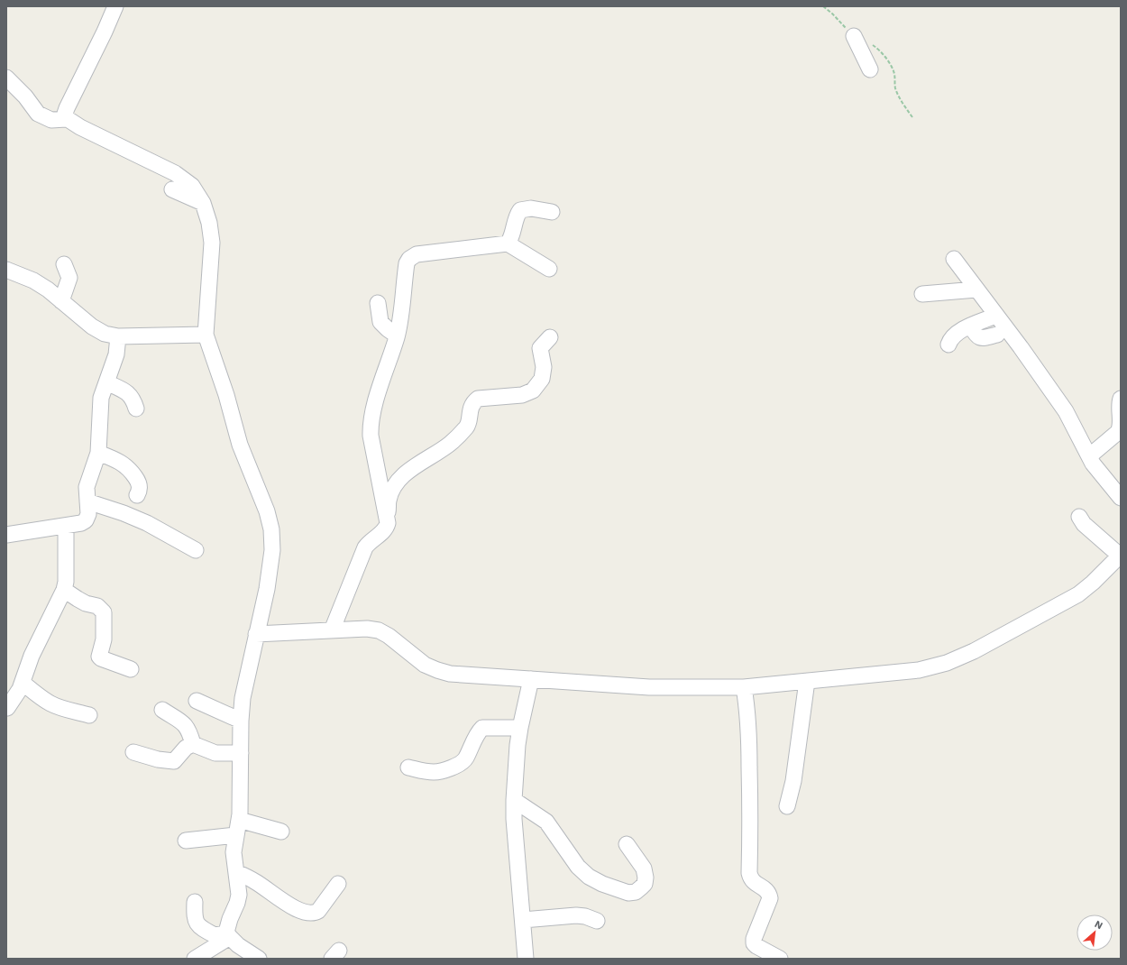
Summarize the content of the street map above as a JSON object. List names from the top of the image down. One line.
{"north":"top right"}
